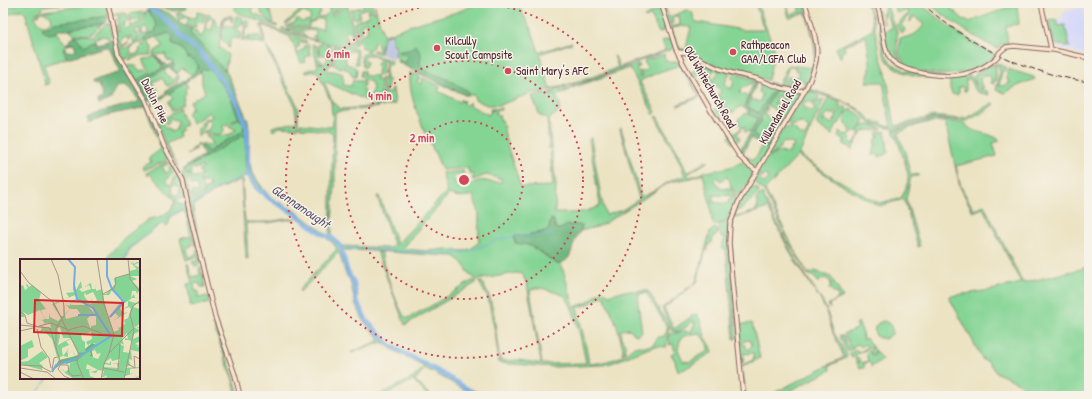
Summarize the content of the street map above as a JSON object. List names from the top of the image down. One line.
{"streets":{"street":["Old Whitechurch Road","Dublin Pike","Killendaniel Road"]},"crossings":[["Old Whitechurch Road","Killendaniel Road"]],"water":["Glennamought"],"places":["Kilcully Scout Campsite","Rathpeacon GAA/LGFA Club","Saint Mary's AFC"],"rings":["6 min","4 min","2 min"]}
